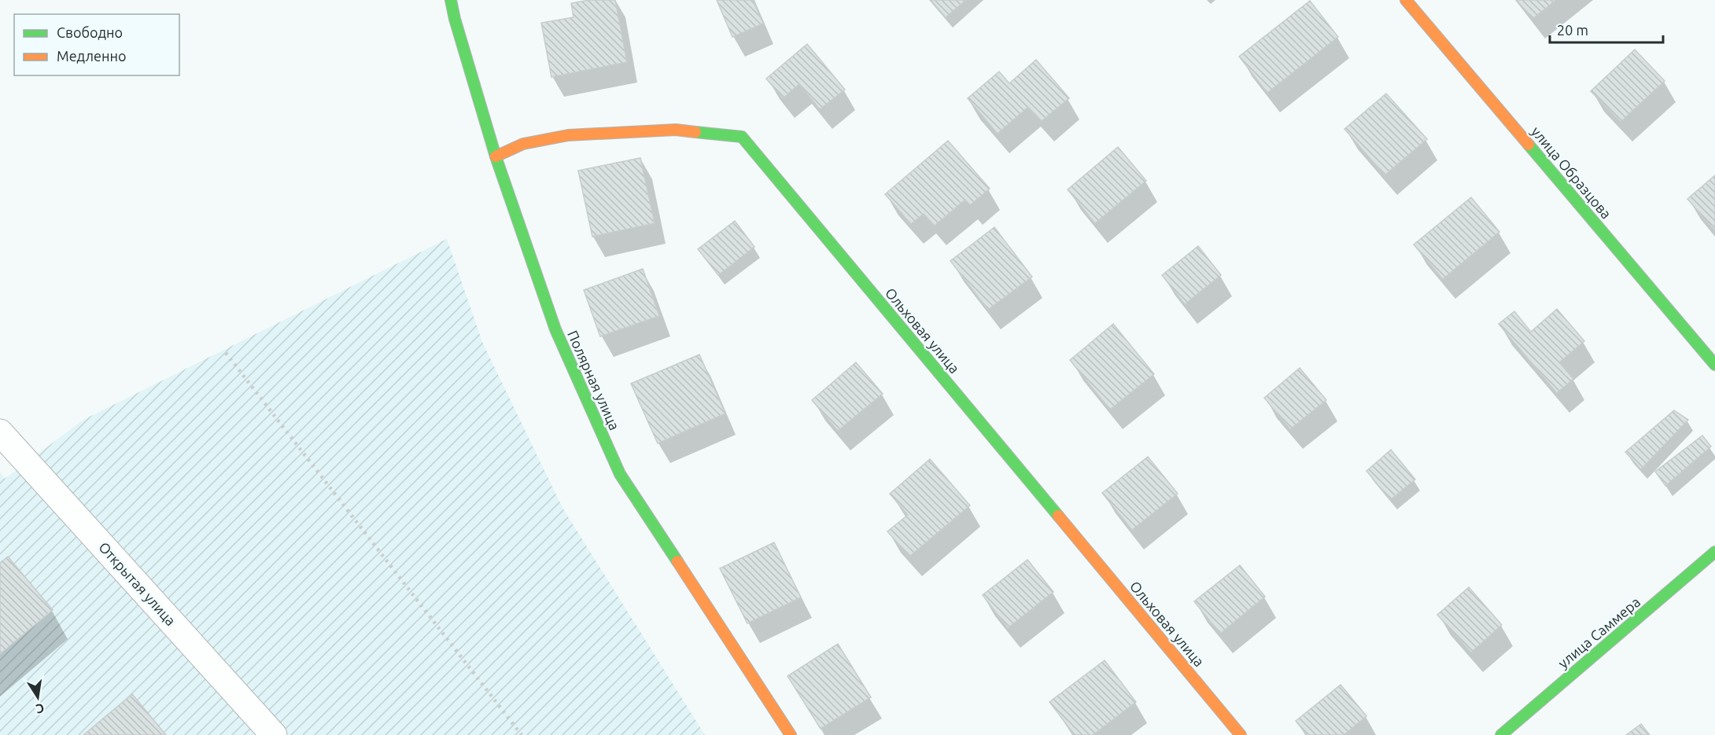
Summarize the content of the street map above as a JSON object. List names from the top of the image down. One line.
{"streets":{"street":["улица Образцова","Ольховая улица","Полярная улица","Открытая улица","улица Саммера"]},"crossings":[["Ольховая улица","Полярная улица"]],"legend":["Свободно","Медленно"],"scale_bar":"20 m","north":"bottom"}
